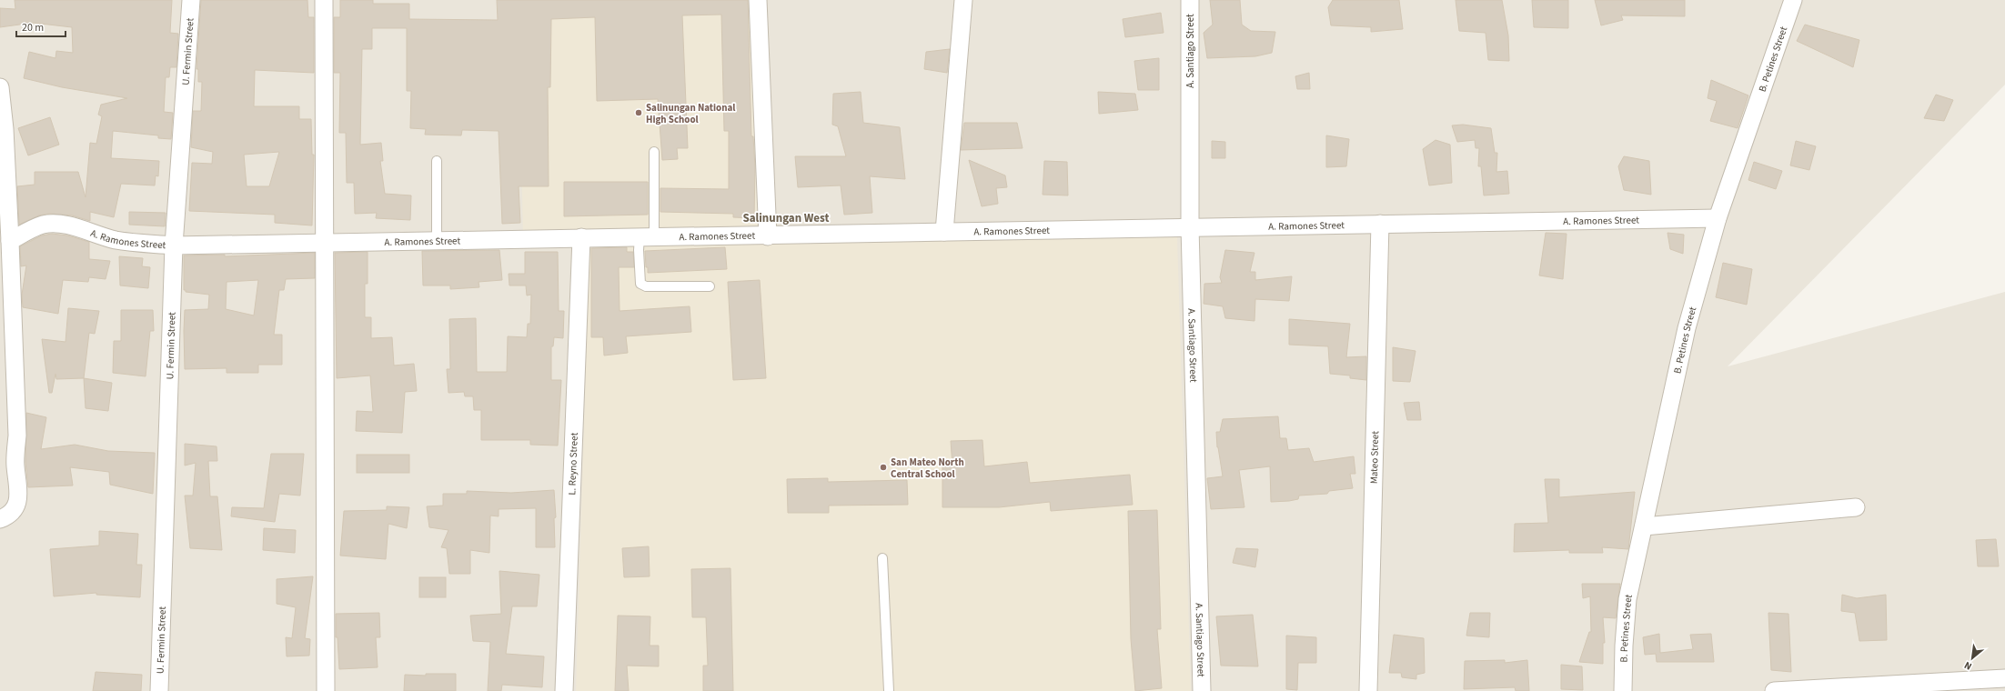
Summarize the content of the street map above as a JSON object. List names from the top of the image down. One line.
{"streets":{"street":["U. Fermin Street","A. Santiago Street","B. Petines Street","A. Ramones Street","Mateo Street","L. Reyno Street"]},"crossings":[["U. Fermin Street","A. Ramones Street"],["A. Santiago Street","A. Ramones Street"],["B. Petines Street","A. Ramones Street"],["A. Ramones Street","Mateo Street"],["A. Ramones Street","L. Reyno Street"]],"districts":["Salinungan West"],"places":["Salinungan National High School","San Mateo North Central School"],"scale_bar":"20 m","north":"bottom left"}
